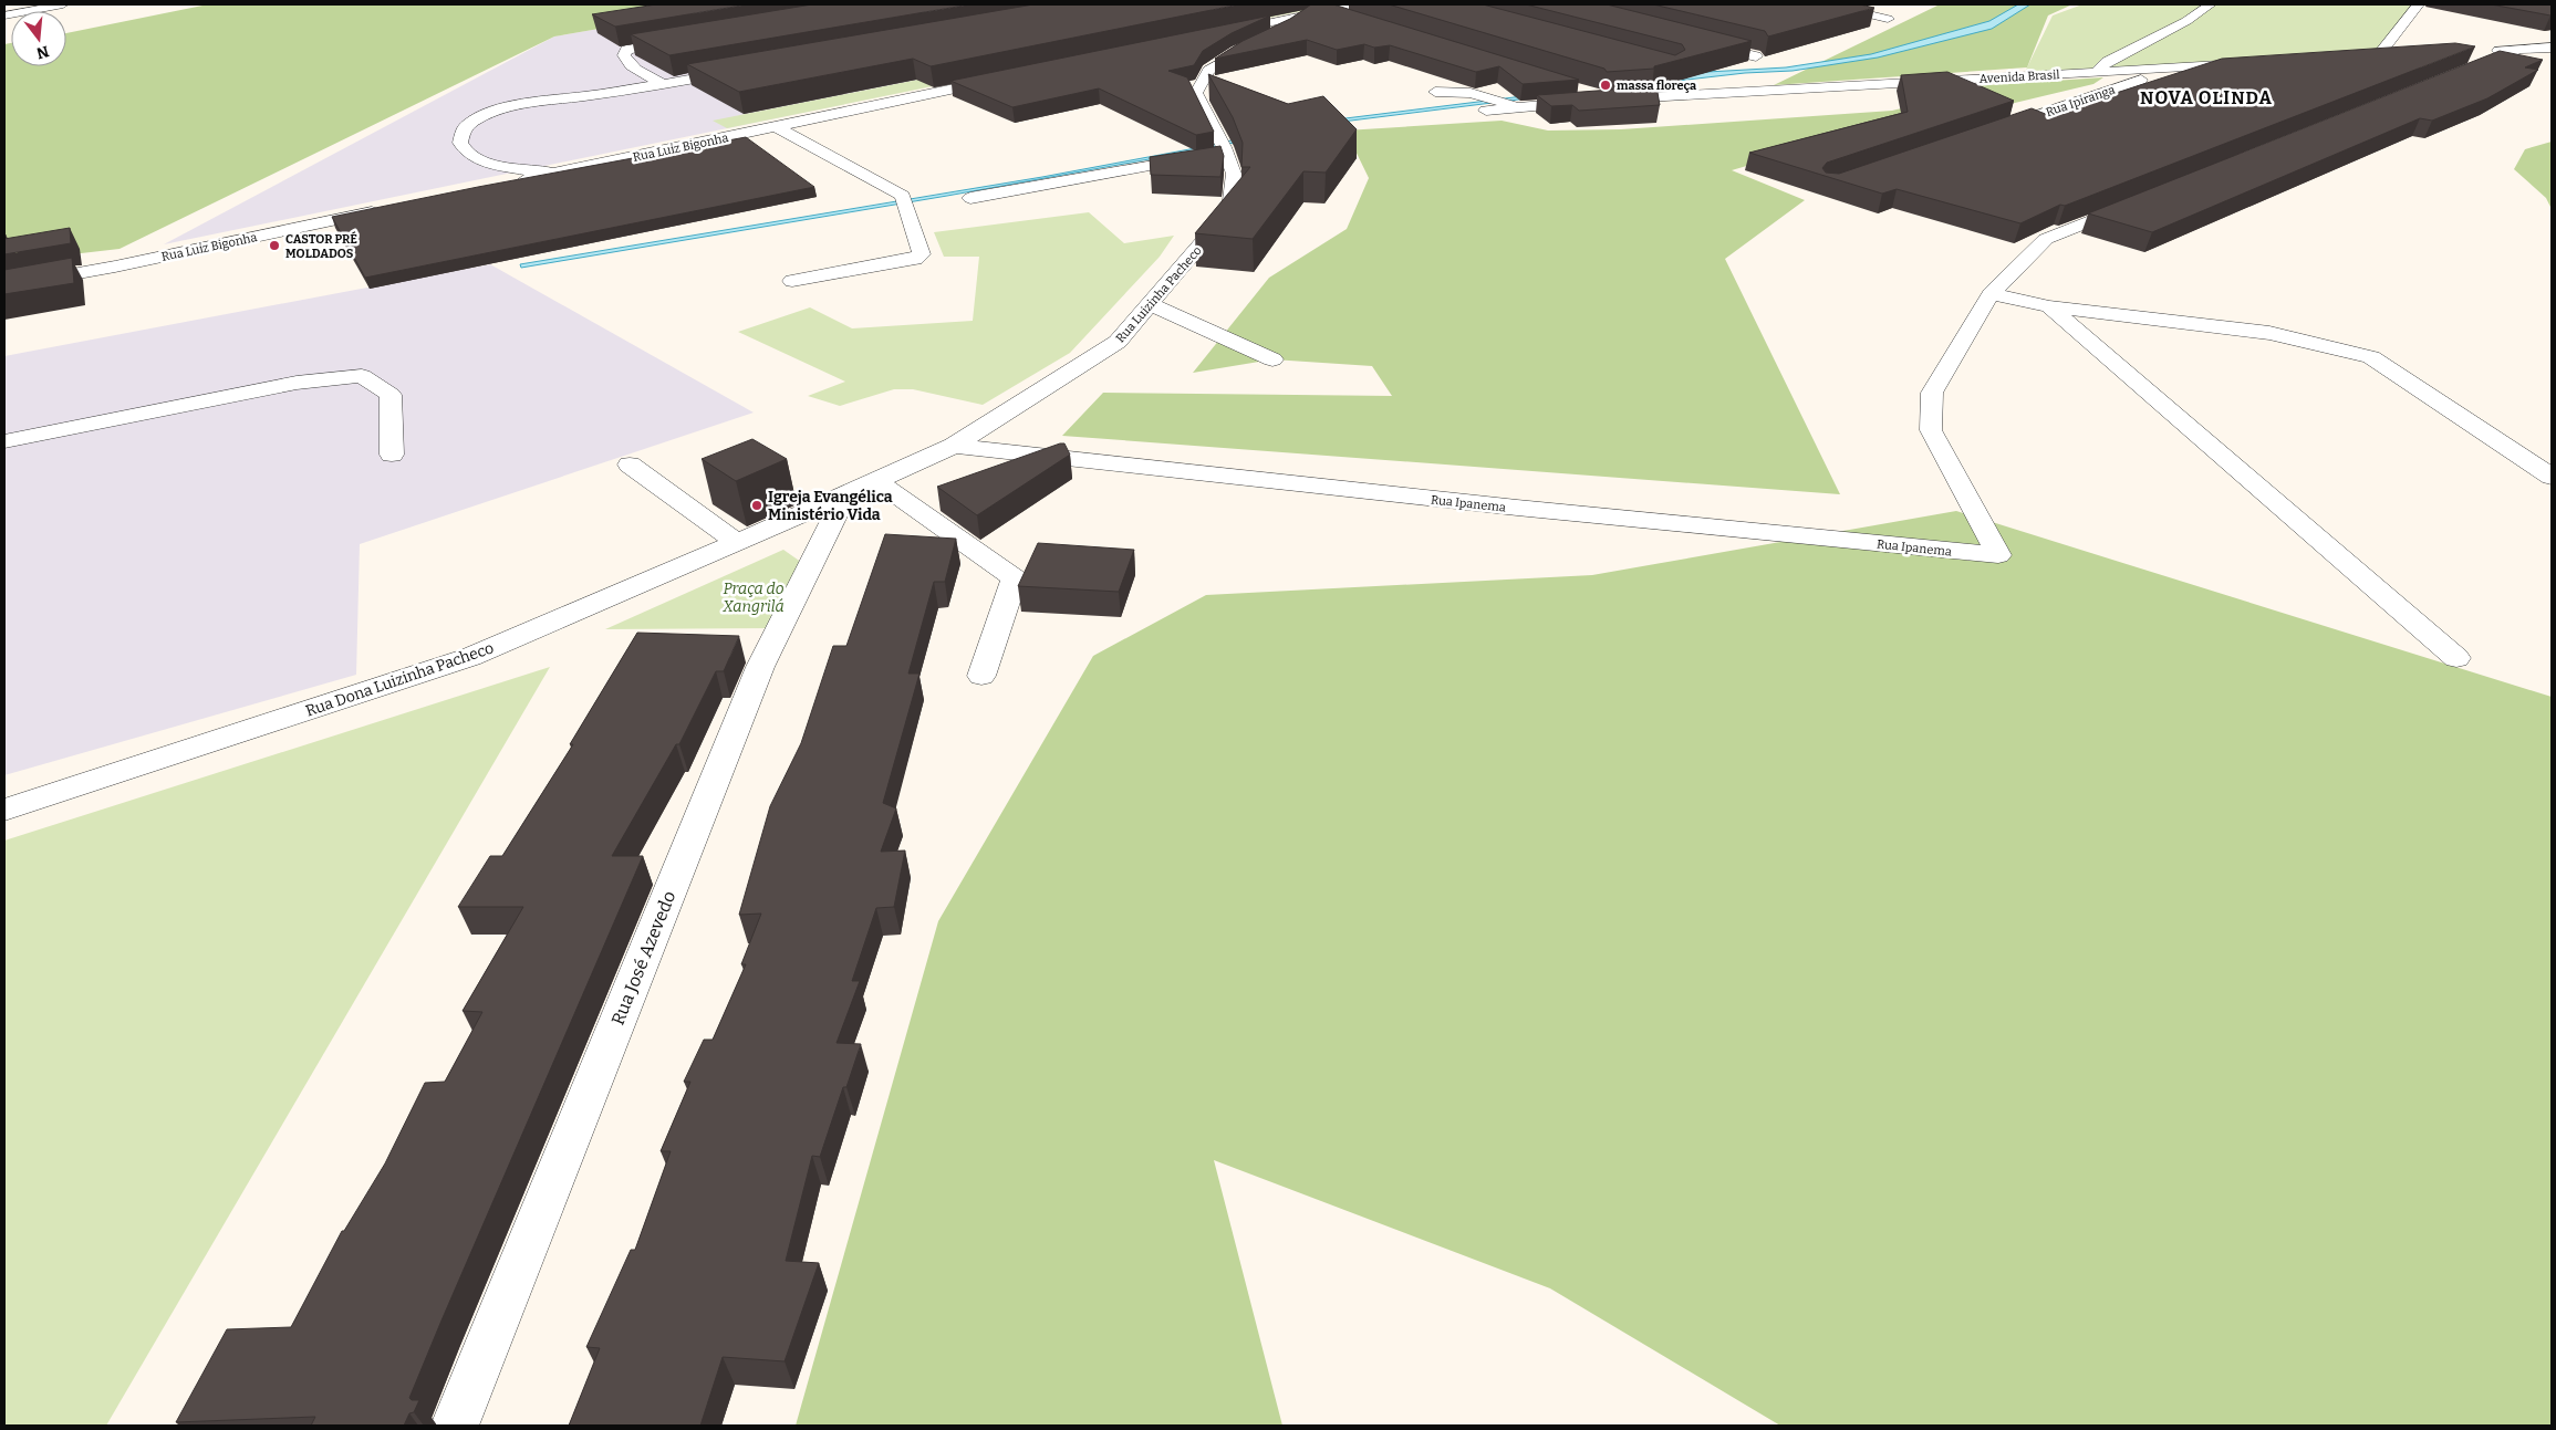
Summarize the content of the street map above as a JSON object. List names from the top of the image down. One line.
{"streets":{"street":["Avenida Brasil","Rua Ipiranga","Rua Luiz Bigonha","Rua Luizinha Pacheco","Rua Ipanema","Rua Dona Luizinha Pacheco","Rua José Azevedo"]},"crossings":[["Avenida Brasil","Rua Ipiranga"],["Rua Luizinha Pacheco","Rua Ipanema"],["Rua Luizinha Pacheco","Rua Dona Luizinha Pacheco"],["Rua Luizinha Pacheco","Rua José Azevedo"],["Rua Dona Luizinha Pacheco","Rua José Azevedo"]],"districts":["NOVA OLINDA"],"parks":["Praça do Xangrilá"],"places":["massa floreça","CASTOR PRÉ MOLDADOS","Igreja Evangélica Ministério Vida"],"north":"bottom"}
